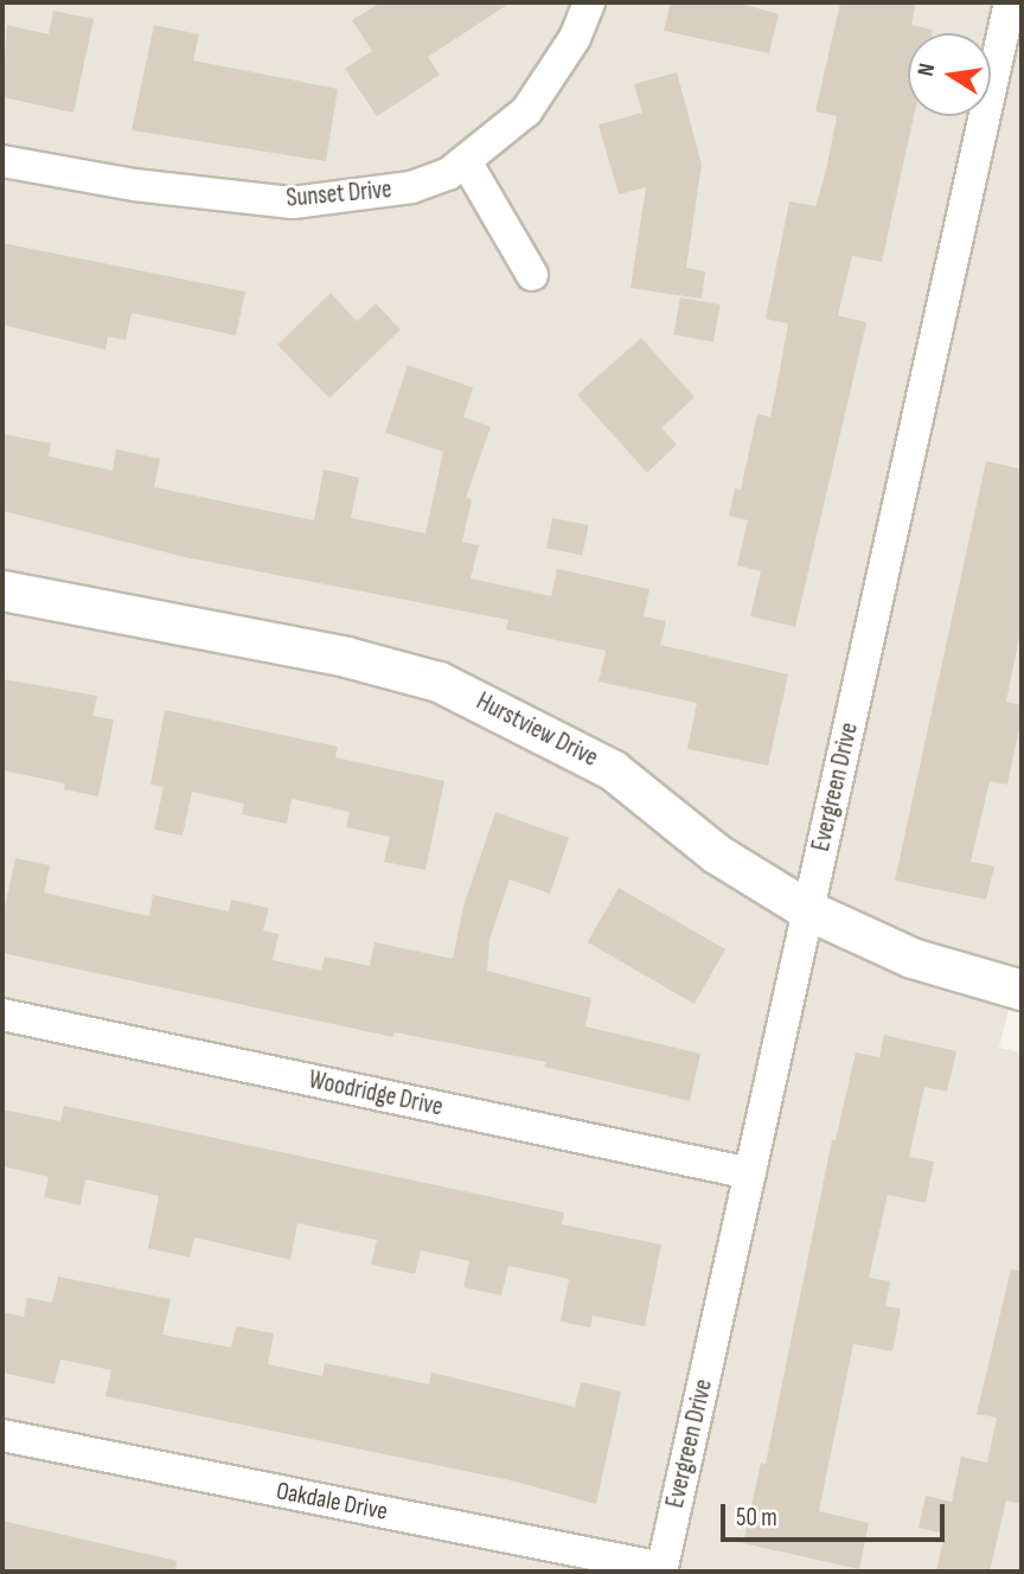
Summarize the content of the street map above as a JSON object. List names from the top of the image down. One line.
{"streets":{"street":["Sunset Drive","Hurstview Drive","Evergreen Drive","Woodridge Drive","Oakdale Drive"]},"crossings":[["Hurstview Drive","Evergreen Drive"],["Evergreen Drive","Woodridge Drive"],["Evergreen Drive","Oakdale Drive"]],"scale_bar":"50 m","north":"left"}
